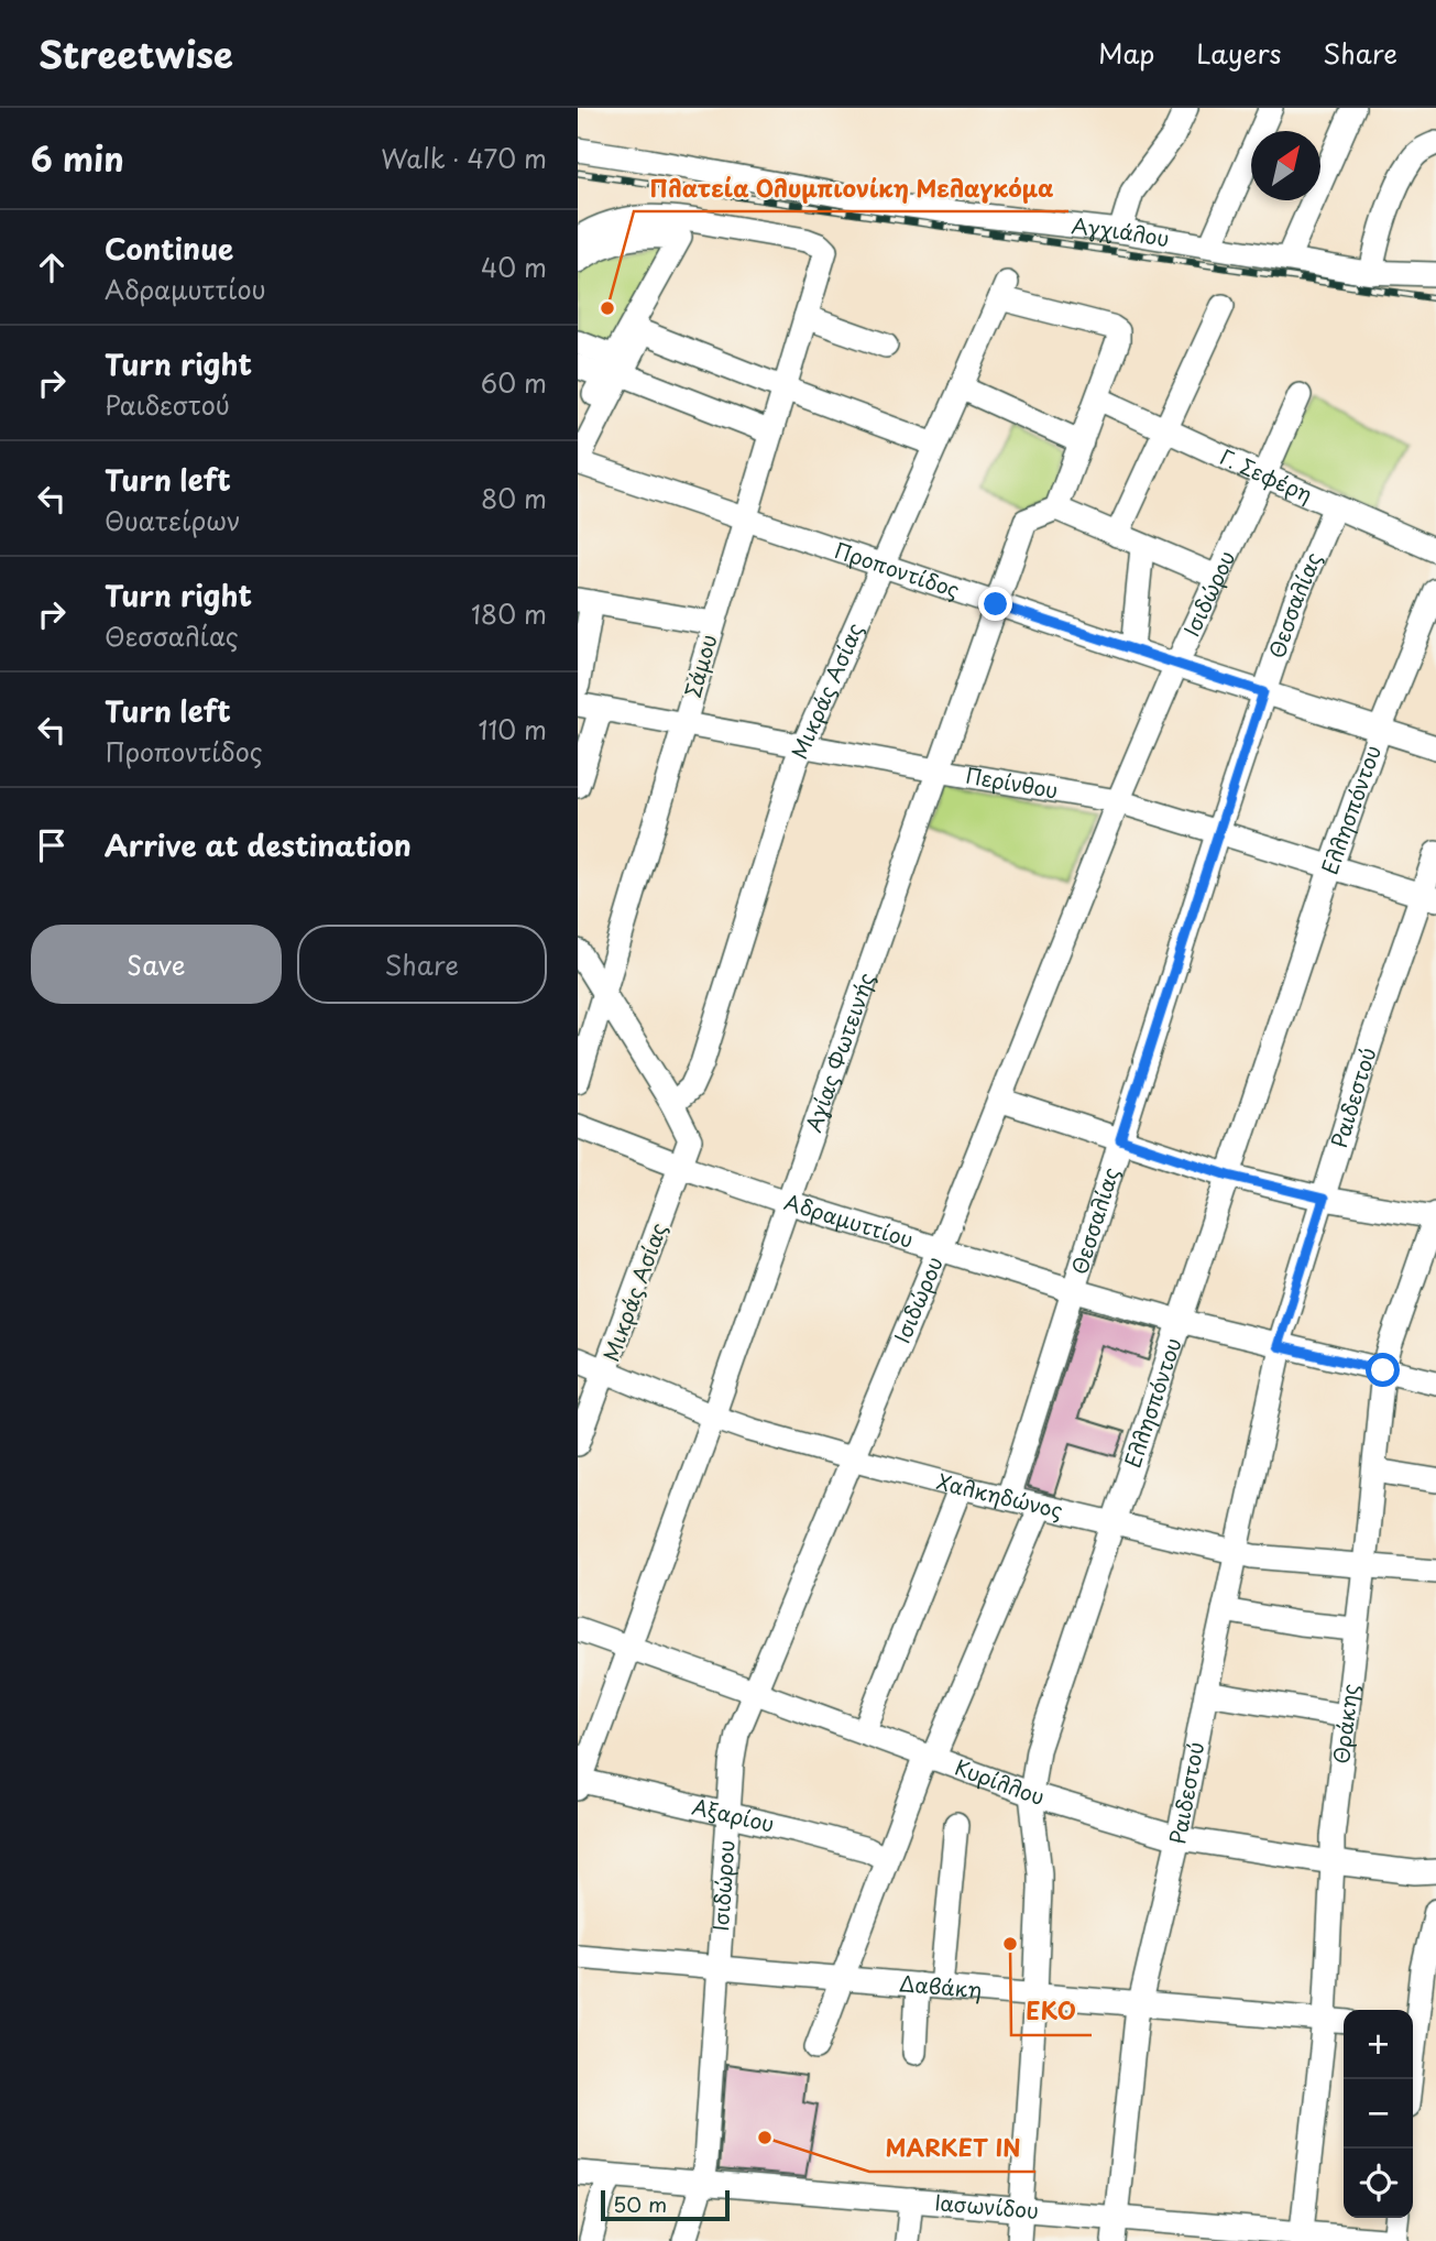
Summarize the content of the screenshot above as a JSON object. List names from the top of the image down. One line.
{"streets":{"street":["Αγχιάλου","Γ. Σεφέρη","Προποντίδος","Ισιδώρου","Θεσσαλίας","Σάμου","Μικράς Ασίας","Περίνθου","Ελλησπόντου","Αγίας Φωτεινής","Ραιδεστού","Αδραμυττίου","Χαλκηδώνος","Θράκης","Κυρίλλου","Αξαρίου","Δαβάκη","Ιασωνίδου"]},"crossings":[["Γ. Σεφέρη","Ισιδώρου"],["Γ. Σεφέρη","Θεσσαλίας"],["Γ. Σεφέρη","Μικράς Ασίας"],["Προποντίδος","Ισιδώρου"],["Προποντίδος","Θεσσαλίας"],["Προποντίδος","Σάμου"],["Προποντίδος","Μικράς Ασίας"],["Προποντίδος","Ελλησπόντου"],["Προποντίδος","Αγίας Φωτεινής"],["Ισιδώρου","Περίνθου"],["Ισιδώρου","Αδραμυττίου"],["Ισιδώρου","Χαλκηδώνος"],["Ισιδώρου","Κυρίλλου"],["Ισιδώρου","Αξαρίου"],["Ισιδώρου","Δαβάκη"],["Ισιδώρου","Ιασωνίδου"],["Θεσσαλίας","Περίνθου"],["Θεσσαλίας","Αδραμυττίου"],["Θεσσαλίας","Χαλκηδώνος"],["Σάμου","Περίνθου"],["Μικράς Ασίας","Περίνθου"],["Μικράς Ασίας","Αδραμυττίου"],["Μικράς Ασίας","Χαλκηδώνος"],["Περίνθου","Ελλησπόντου"],["Περίνθου","Αγίας Φωτεινής"],["Περίνθου","Ραιδεστού"],["Ελλησπόντου","Αδραμυττίου"],["Ελλησπόντου","Χαλκηδώνος"],["Ελλησπόντου","Κυρίλλου"],["Ελλησπόντου","Δαβάκη"],["Ελλησπόντου","Ιασωνίδου"],["Αγίας Φωτεινής","Αδραμυττίου"],["Αγίας Φωτεινής","Χαλκηδώνος"],["Αγίας Φωτεινής","Κυρίλλου"],["Αγίας Φωτεινής","Αξαρίου"],["Ραιδεστού","Αδραμυττίου"],["Ραιδεστού","Χαλκηδώνος"],["Ραιδεστού","Κυρίλλου"],["Ραιδεστού","Δαβάκη"],["Ραιδεστού","Ιασωνίδου"],["Αδραμυττίου","Θράκης"],["Χαλκηδώνος","Θράκης"],["Θράκης","Κυρίλλου"],["Θράκης","Δαβάκη"],["Θράκης","Ιασωνίδου"]],"places":["Πλατεία Ολυμπιονίκη Μελαγκόμα","ΕΚΟ","MARKET IN"],"scale_bar":"50 m","north":"top right","page":{"header":"Streetwise","nav":["Map","Layers","Share"],"heading":["6 min","Walk · 470 m"],"list":[["Continue","Αδραμυττίου","40 m"],["Turn right","Ραιδεστού","60 m"],["Turn left","Θυατείρων","80 m"],["Turn right","Θεσσαλίας","180 m"],["Turn left","Προποντίδος","110 m"],"Arrive at destination"],"buttons":["Save","Share"],"map_buttons":["+","−"],"scale":"50 m"}}
